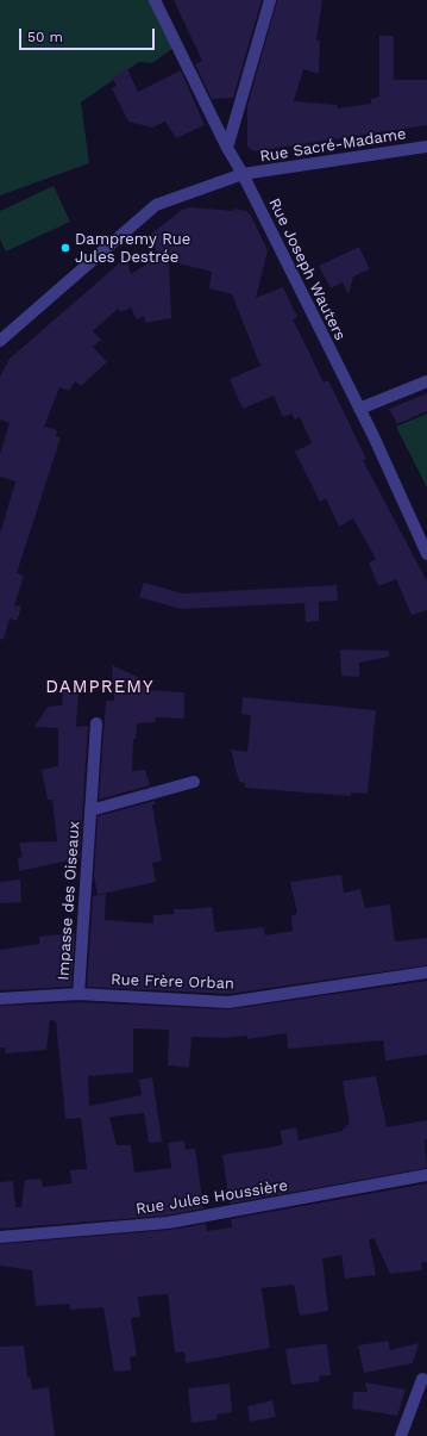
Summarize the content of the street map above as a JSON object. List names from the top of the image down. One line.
{"streets":{"street":["Rue Sacré-Madame","Rue Joseph Wauters","Impasse des Oiseaux","Rue Frère Orban","Rue Jules Houssière"]},"crossings":[["Rue Sacré-Madame","Rue Joseph Wauters"],["Impasse des Oiseaux","Rue Frère Orban"]],"districts":["DAMPREMY"],"places":["Dampremy Rue Jules Destrée"],"scale_bar":"50 m"}
